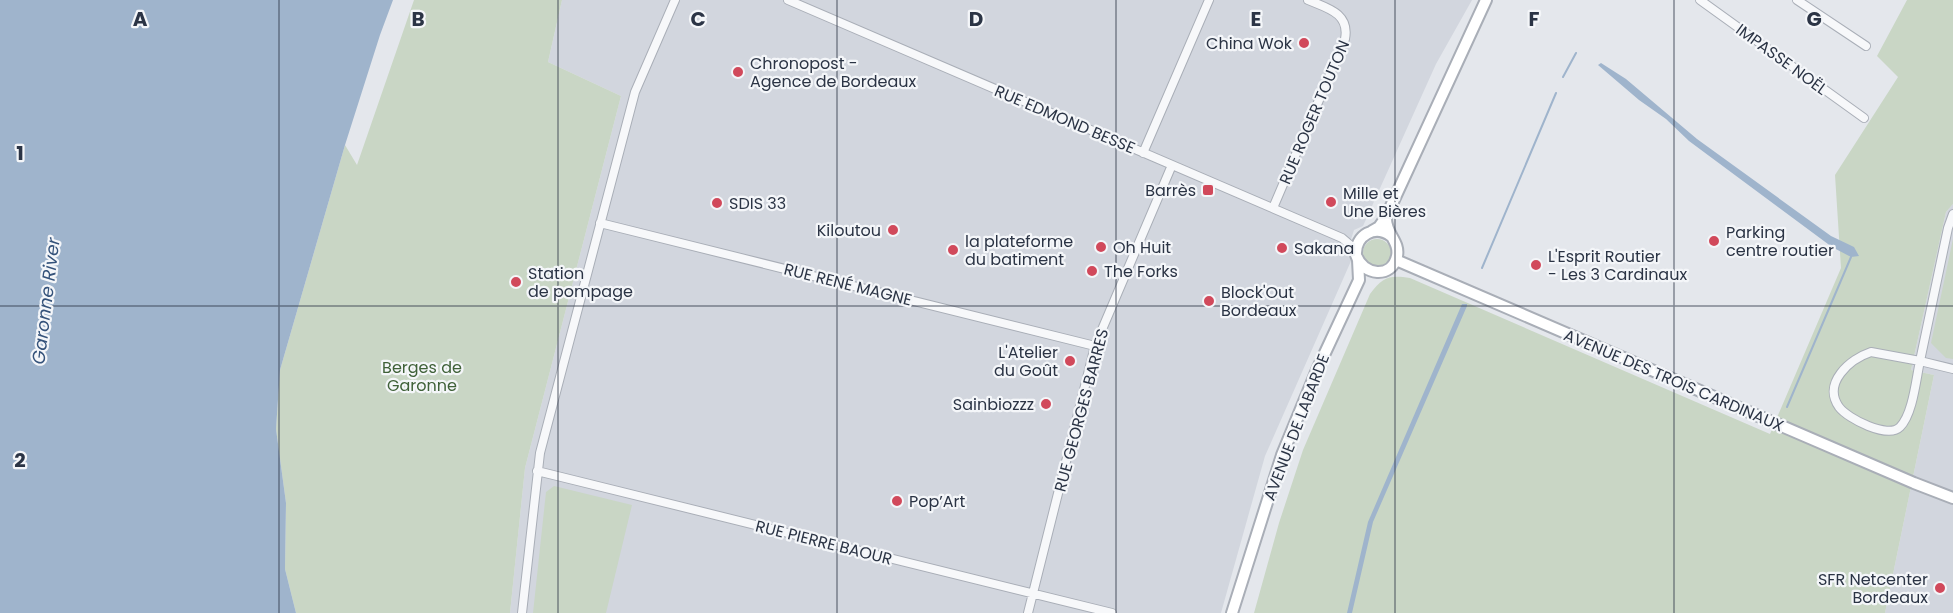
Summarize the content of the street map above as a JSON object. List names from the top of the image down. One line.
{"streets":{"main road":["AVENUE DES TROIS CARDINAUX","AVENUE DE LABARDE"],"street":["IMPASSE NOËL","RUE ROGER TOUTON","RUE EDMOND BESSE","RUE RENÉ MAGNE","RUE GEORGES BARRES","RUE PIERRE BAOUR"]},"crossings":[["RUE ROGER TOUTON","RUE EDMOND BESSE"],["RUE EDMOND BESSE","AVENUE DES TROIS CARDINAUX"],["RUE EDMOND BESSE","RUE GEORGES BARRES"],["RUE EDMOND BESSE","AVENUE DE LABARDE"],["RUE RENÉ MAGNE","RUE GEORGES BARRES"],["AVENUE DES TROIS CARDINAUX","AVENUE DE LABARDE"],["RUE GEORGES BARRES","RUE PIERRE BAOUR"]],"water":["Garonne River"],"parks":["Berges de Garonne"],"places":{"other":["China Wok","Chronopost - Agence de Bordeaux","Mille et Une Bières","SDIS 33","Kiloutou","Parking centre routier","Oh Huit","Sakana","la plateforme du batiment","L'Esprit Routier - Les 3 Cardinaux","The Forks","Station de pompage","Block'Out Bordeaux","L'Atelier du Goût","Sainbiozzz","Pop’Art","SFR Netcenter Bordeaux"],"transit":["Barrès"]},"grid":{"columns":["A","B","C","D","E","F","G"],"rows":["1","2"]}}
